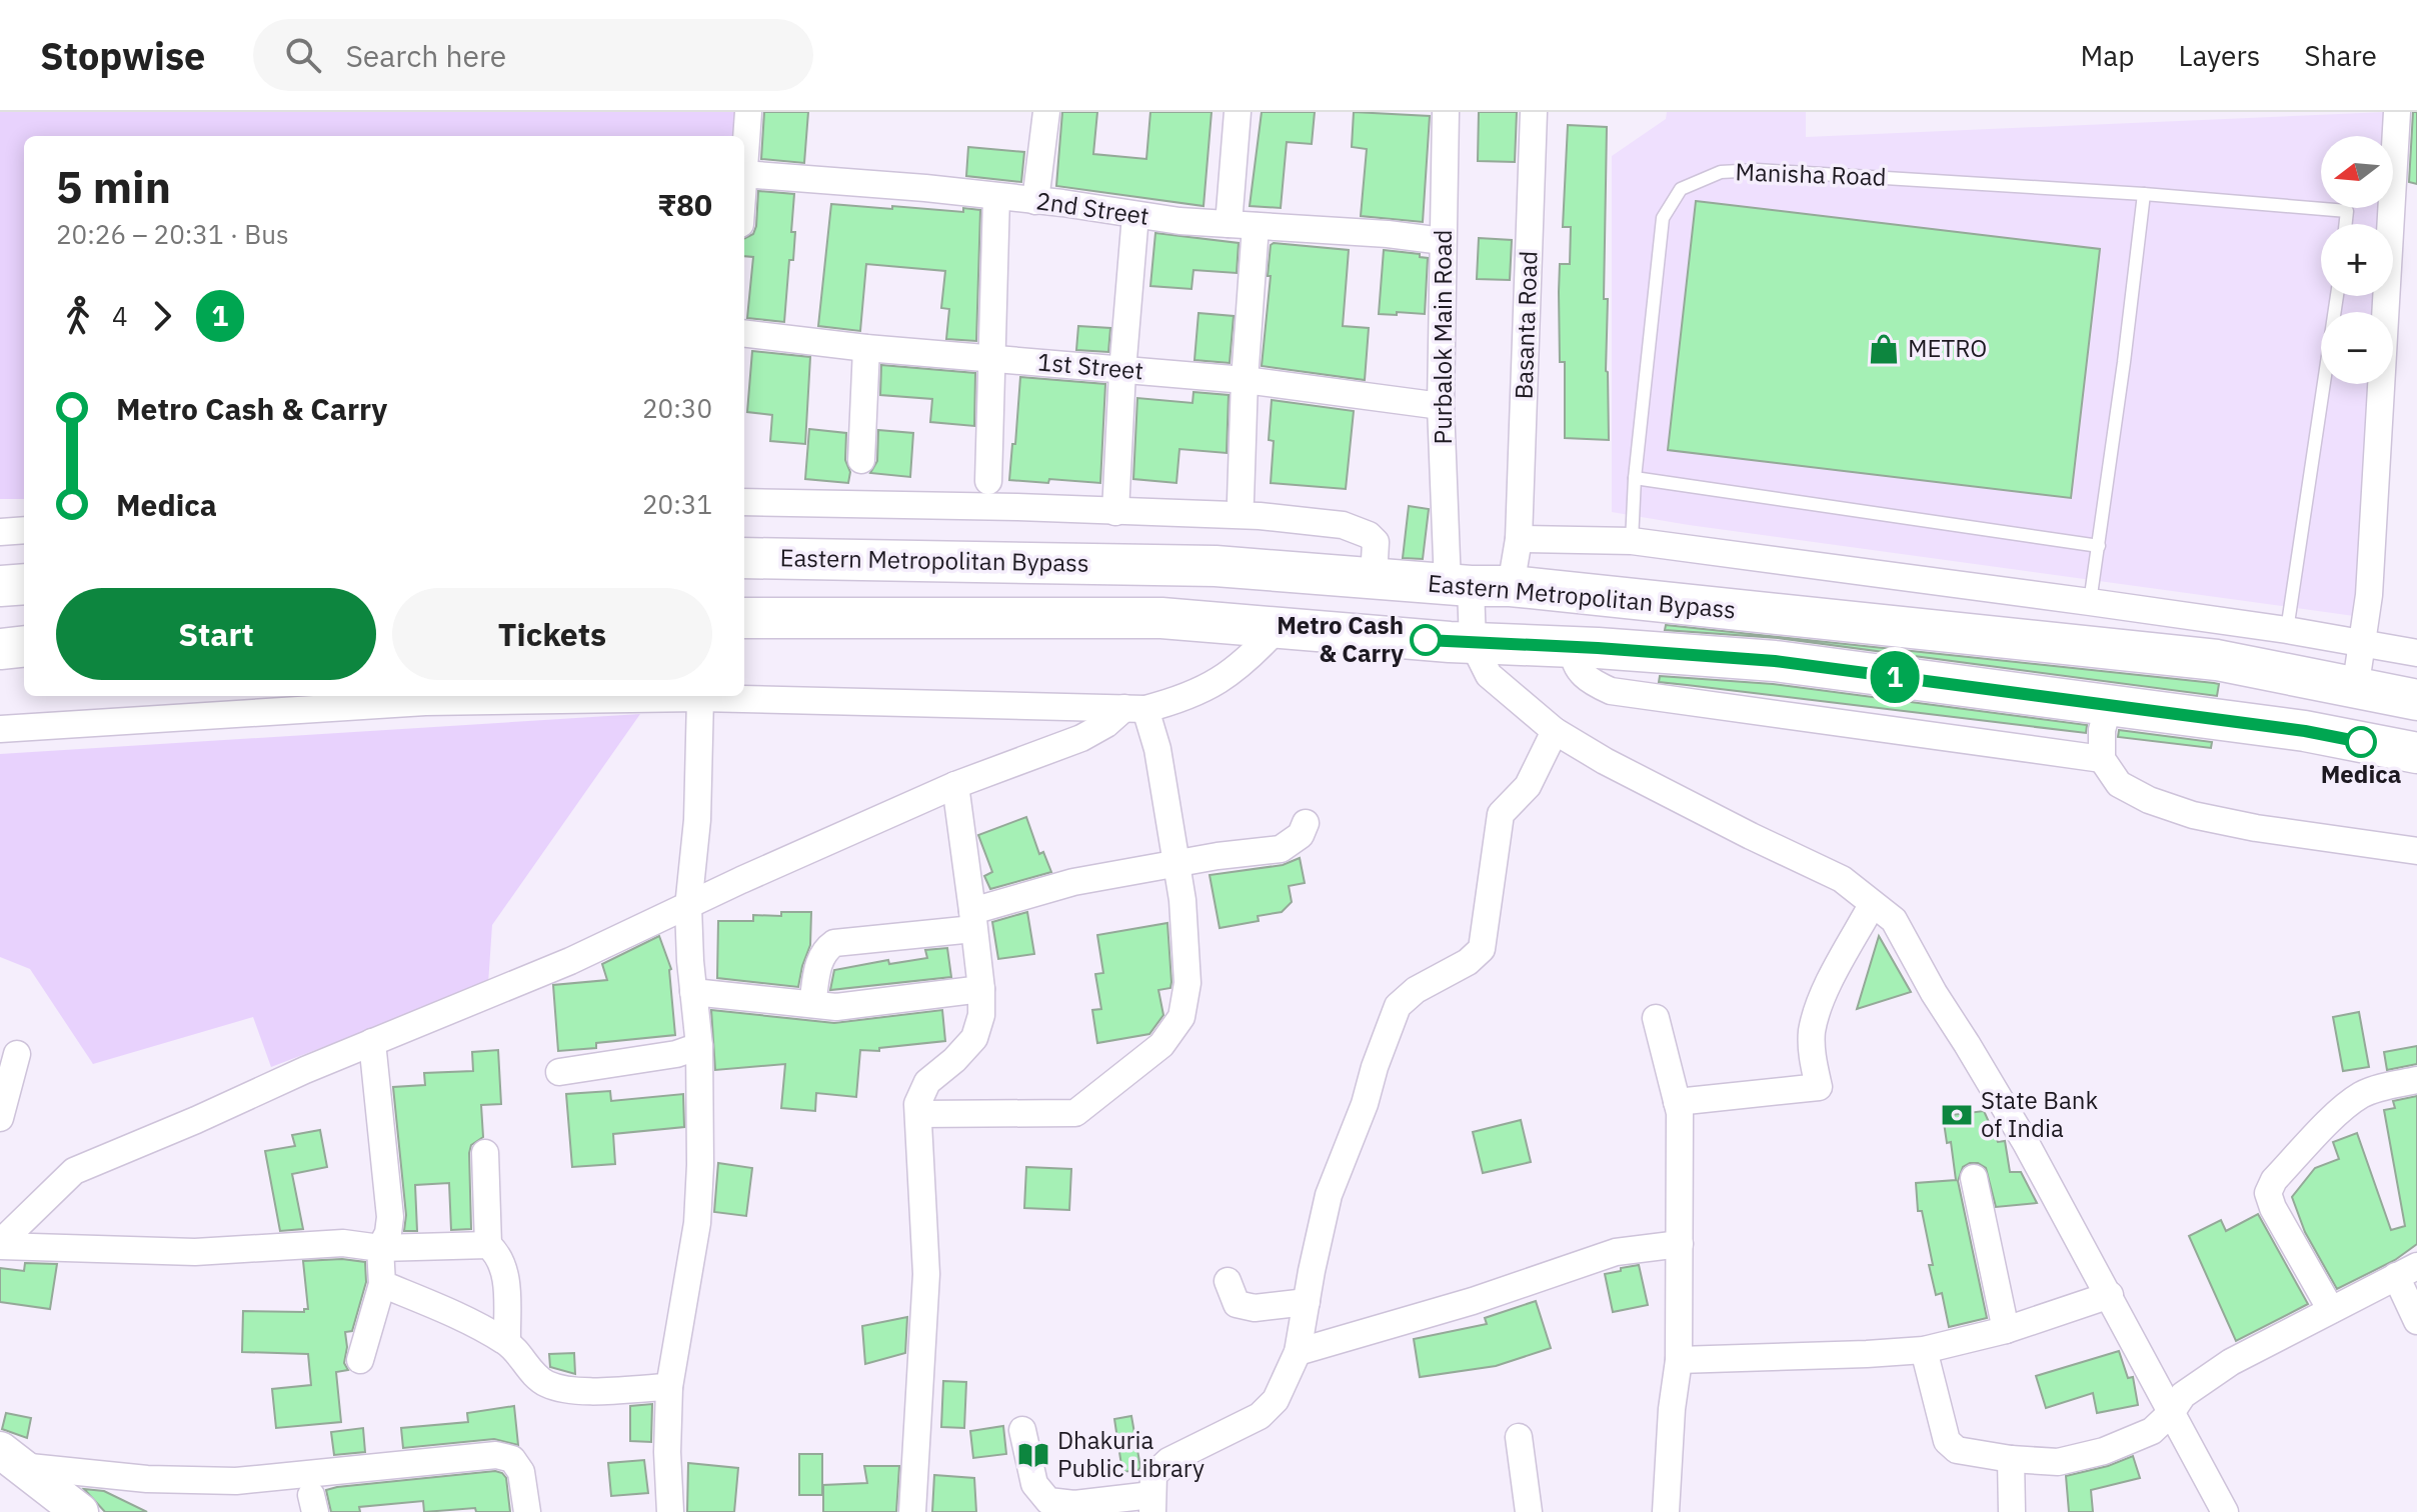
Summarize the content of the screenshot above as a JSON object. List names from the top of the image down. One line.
{"streets":{"main road":["Eastern Metropolitan Bypass"],"street":["2nd Street","Basanta Road","Purbalok Main Road","1st Street"],"lane":["Manisha Road"]},"crossings":[["2nd Street","Purbalok Main Road"],["Basanta Road","Eastern Metropolitan Bypass"],["Purbalok Main Road","1st Street"],["Purbalok Main Road","Eastern Metropolitan Bypass"]],"places":{"shop":["METRO"],"other":["Metro Cash & Carry","Medica"],"bank":["State Bank of India"],"library":["Dhakuria Public Library"]},"lines":["bus line 1"],"north":"left","page":{"header":"Stopwise","search":"Search here","nav":["Map","Layers","Share"],"on_map":"1","map_buttons":["+","−"],"heading":["5 min","20:26 – 20:31 · Bus","₹80"],"legs":["4","1"],"list":[{"name":"Metro Cash & Carry","value":"20:30"},{"name":"Medica","value":"20:31"}],"buttons":["Start","Tickets"]}}
